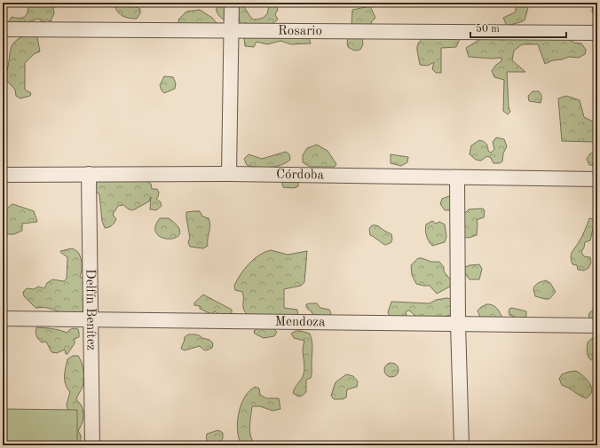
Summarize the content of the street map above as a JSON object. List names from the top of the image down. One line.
{"streets":{"street":["Rosario","Córdoba","Delfín Benítez","Mendoza"]},"crossings":[["Córdoba","Delfín Benítez"],["Delfín Benítez","Mendoza"]],"scale_bar":"50 m"}
